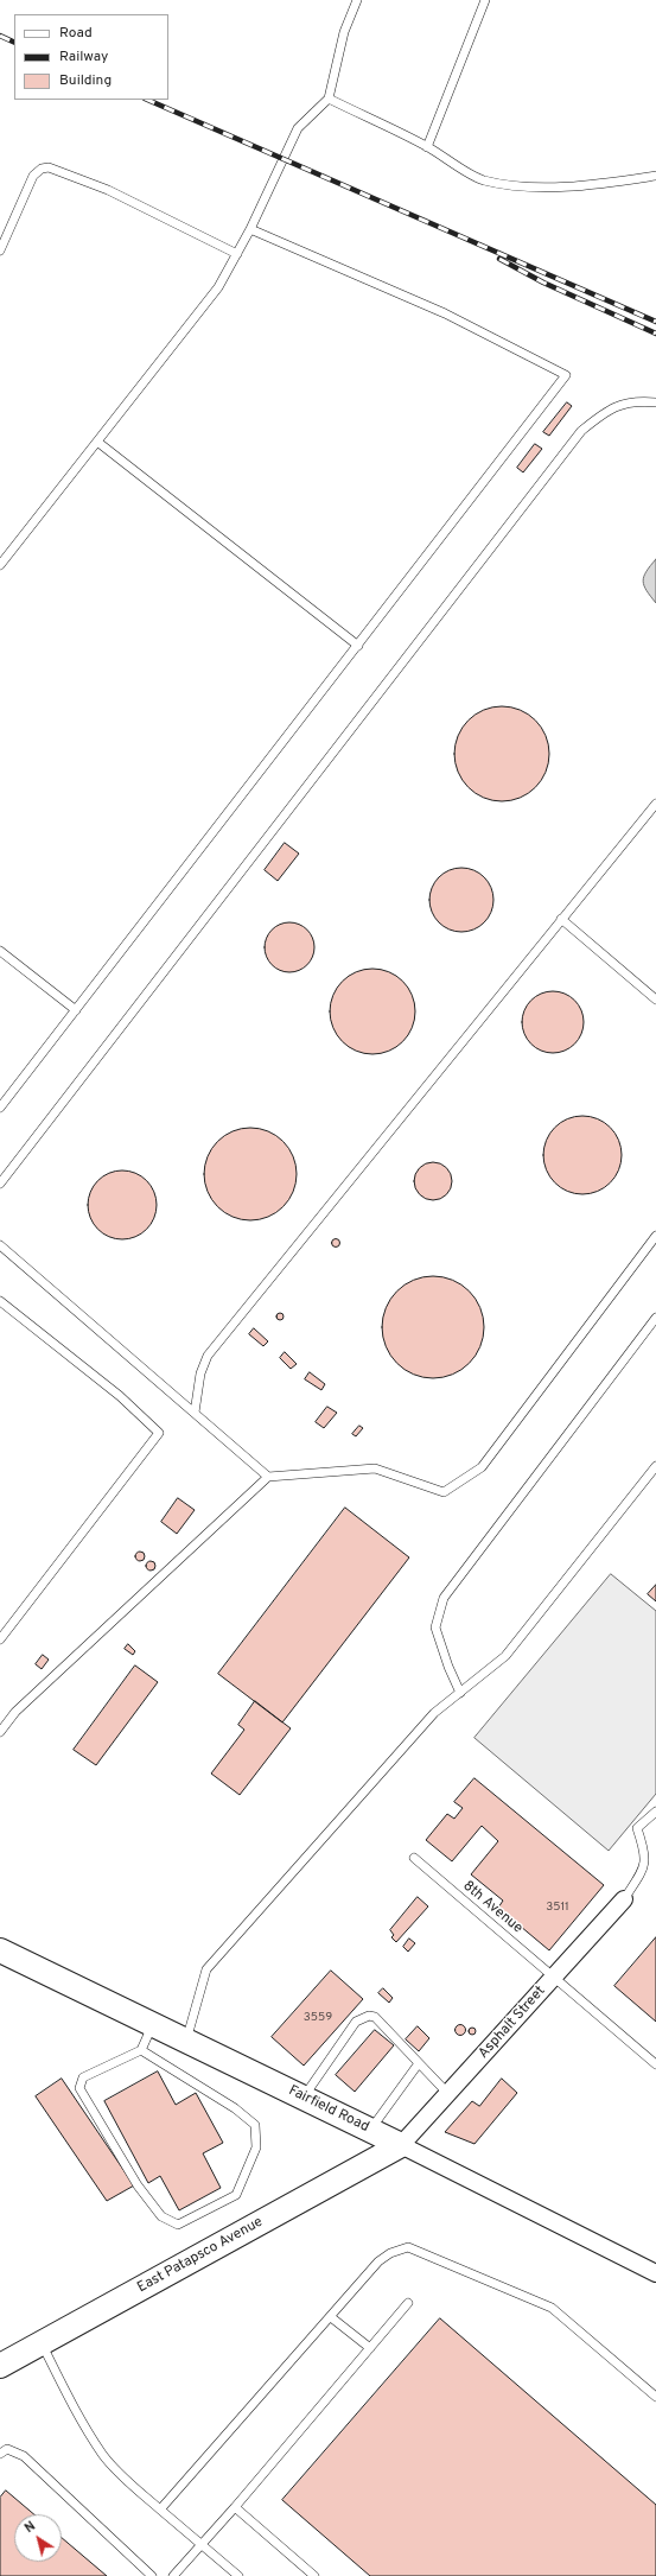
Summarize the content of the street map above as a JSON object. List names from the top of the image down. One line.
{"streets":{"street":["Asphalt Street","Fairfield Road","East Patapsco Avenue"],"lane":["8th Avenue"]},"crossings":[["8th Avenue","Asphalt Street"],["Asphalt Street","Fairfield Road"],["Asphalt Street","East Patapsco Avenue"],["Fairfield Road","East Patapsco Avenue"]],"house_numbers":["3511","3559"],"legend":["Road","Railway","Building"],"north":"top left"}
